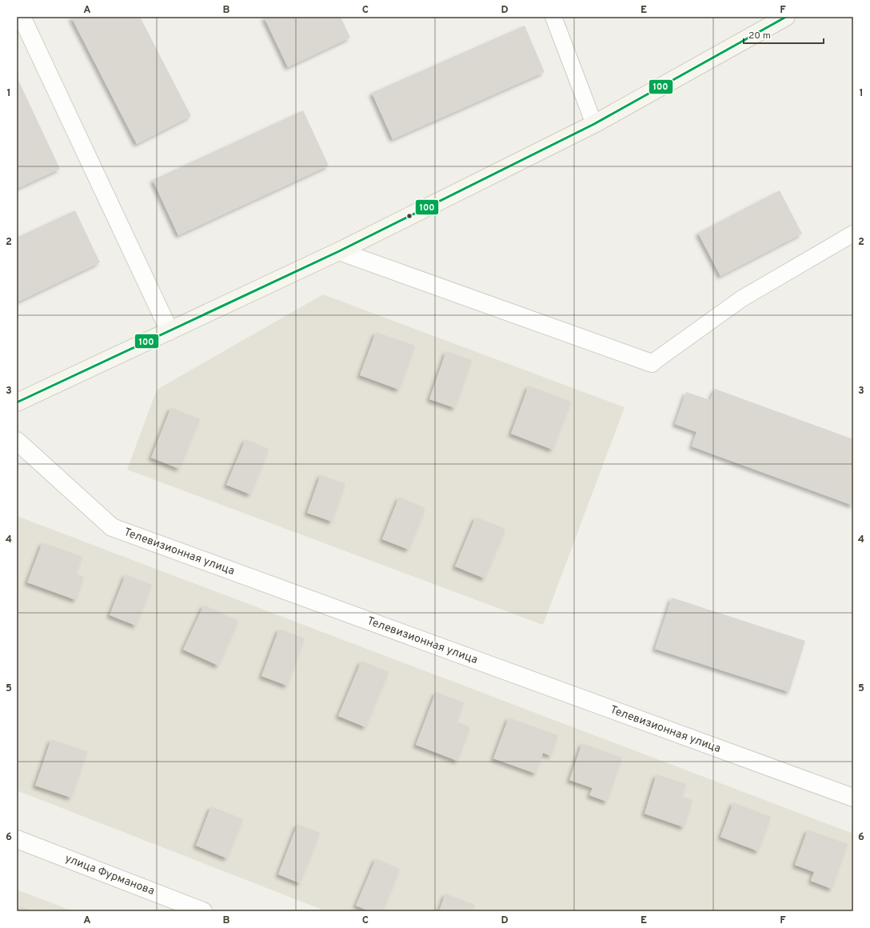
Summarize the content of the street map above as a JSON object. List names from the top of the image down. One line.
{"streets":{"street":["Телевизионная улица","улица Фурманова"]},"lines":["transit line 100"],"scale_bar":"20 m","grid":{"columns":["A","B","C","D","E","F"],"rows":["1","2","3","4","5","6"]}}
